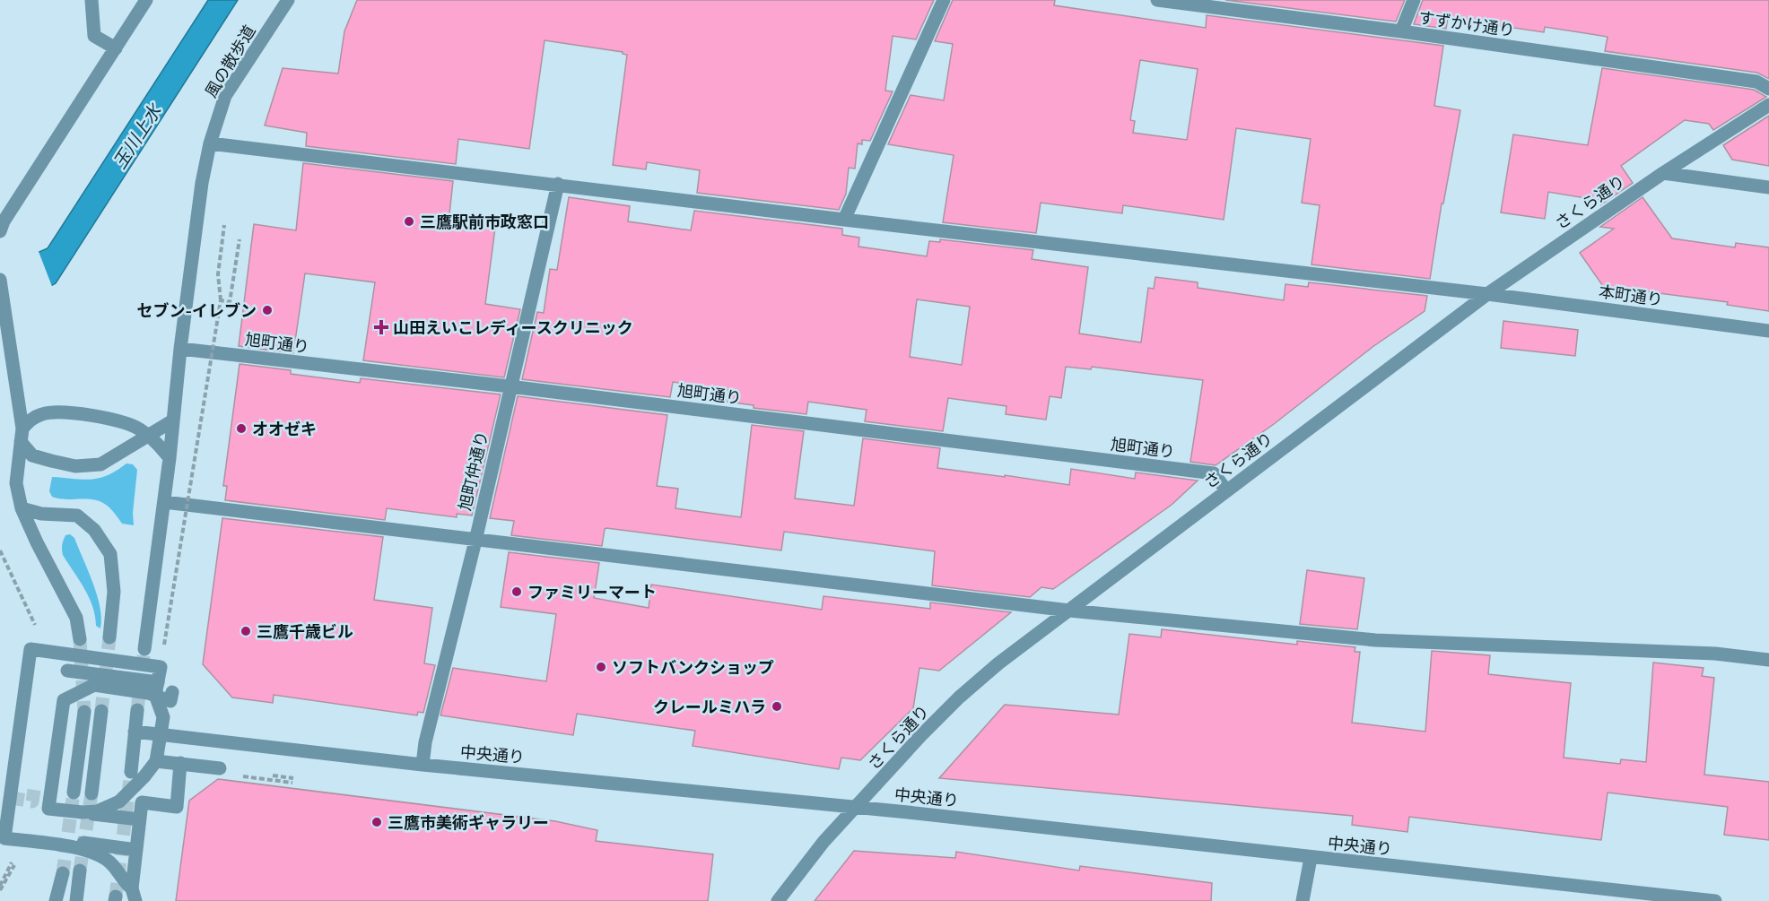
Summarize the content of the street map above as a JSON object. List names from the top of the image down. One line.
{"streets":{"street":["すずかけ通り","風の散歩道","さくら通り","本町通り","旭町通り","旭町仲通り","中央通り"]},"crossings":[["風の散歩道","本町通り"],["風の散歩道","旭町通り"],["さくら通り","本町通り"],["さくら通り","旭町通り"],["さくら通り","中央通り"],["本町通り","旭町仲通り"],["旭町通り","旭町仲通り"],["旭町仲通り","中央通り"]],"water":["玉川上水"],"places":{"other":["三鷹駅前市政窓口","セブン-イレブン","オオゼキ","ファミリーマート","三鷹千歳ビル","ソフトバンクショップ","クレールミハラ","三鷹市美術ギャラリー"],"health":["山田えいこレディースクリニック"]}}
